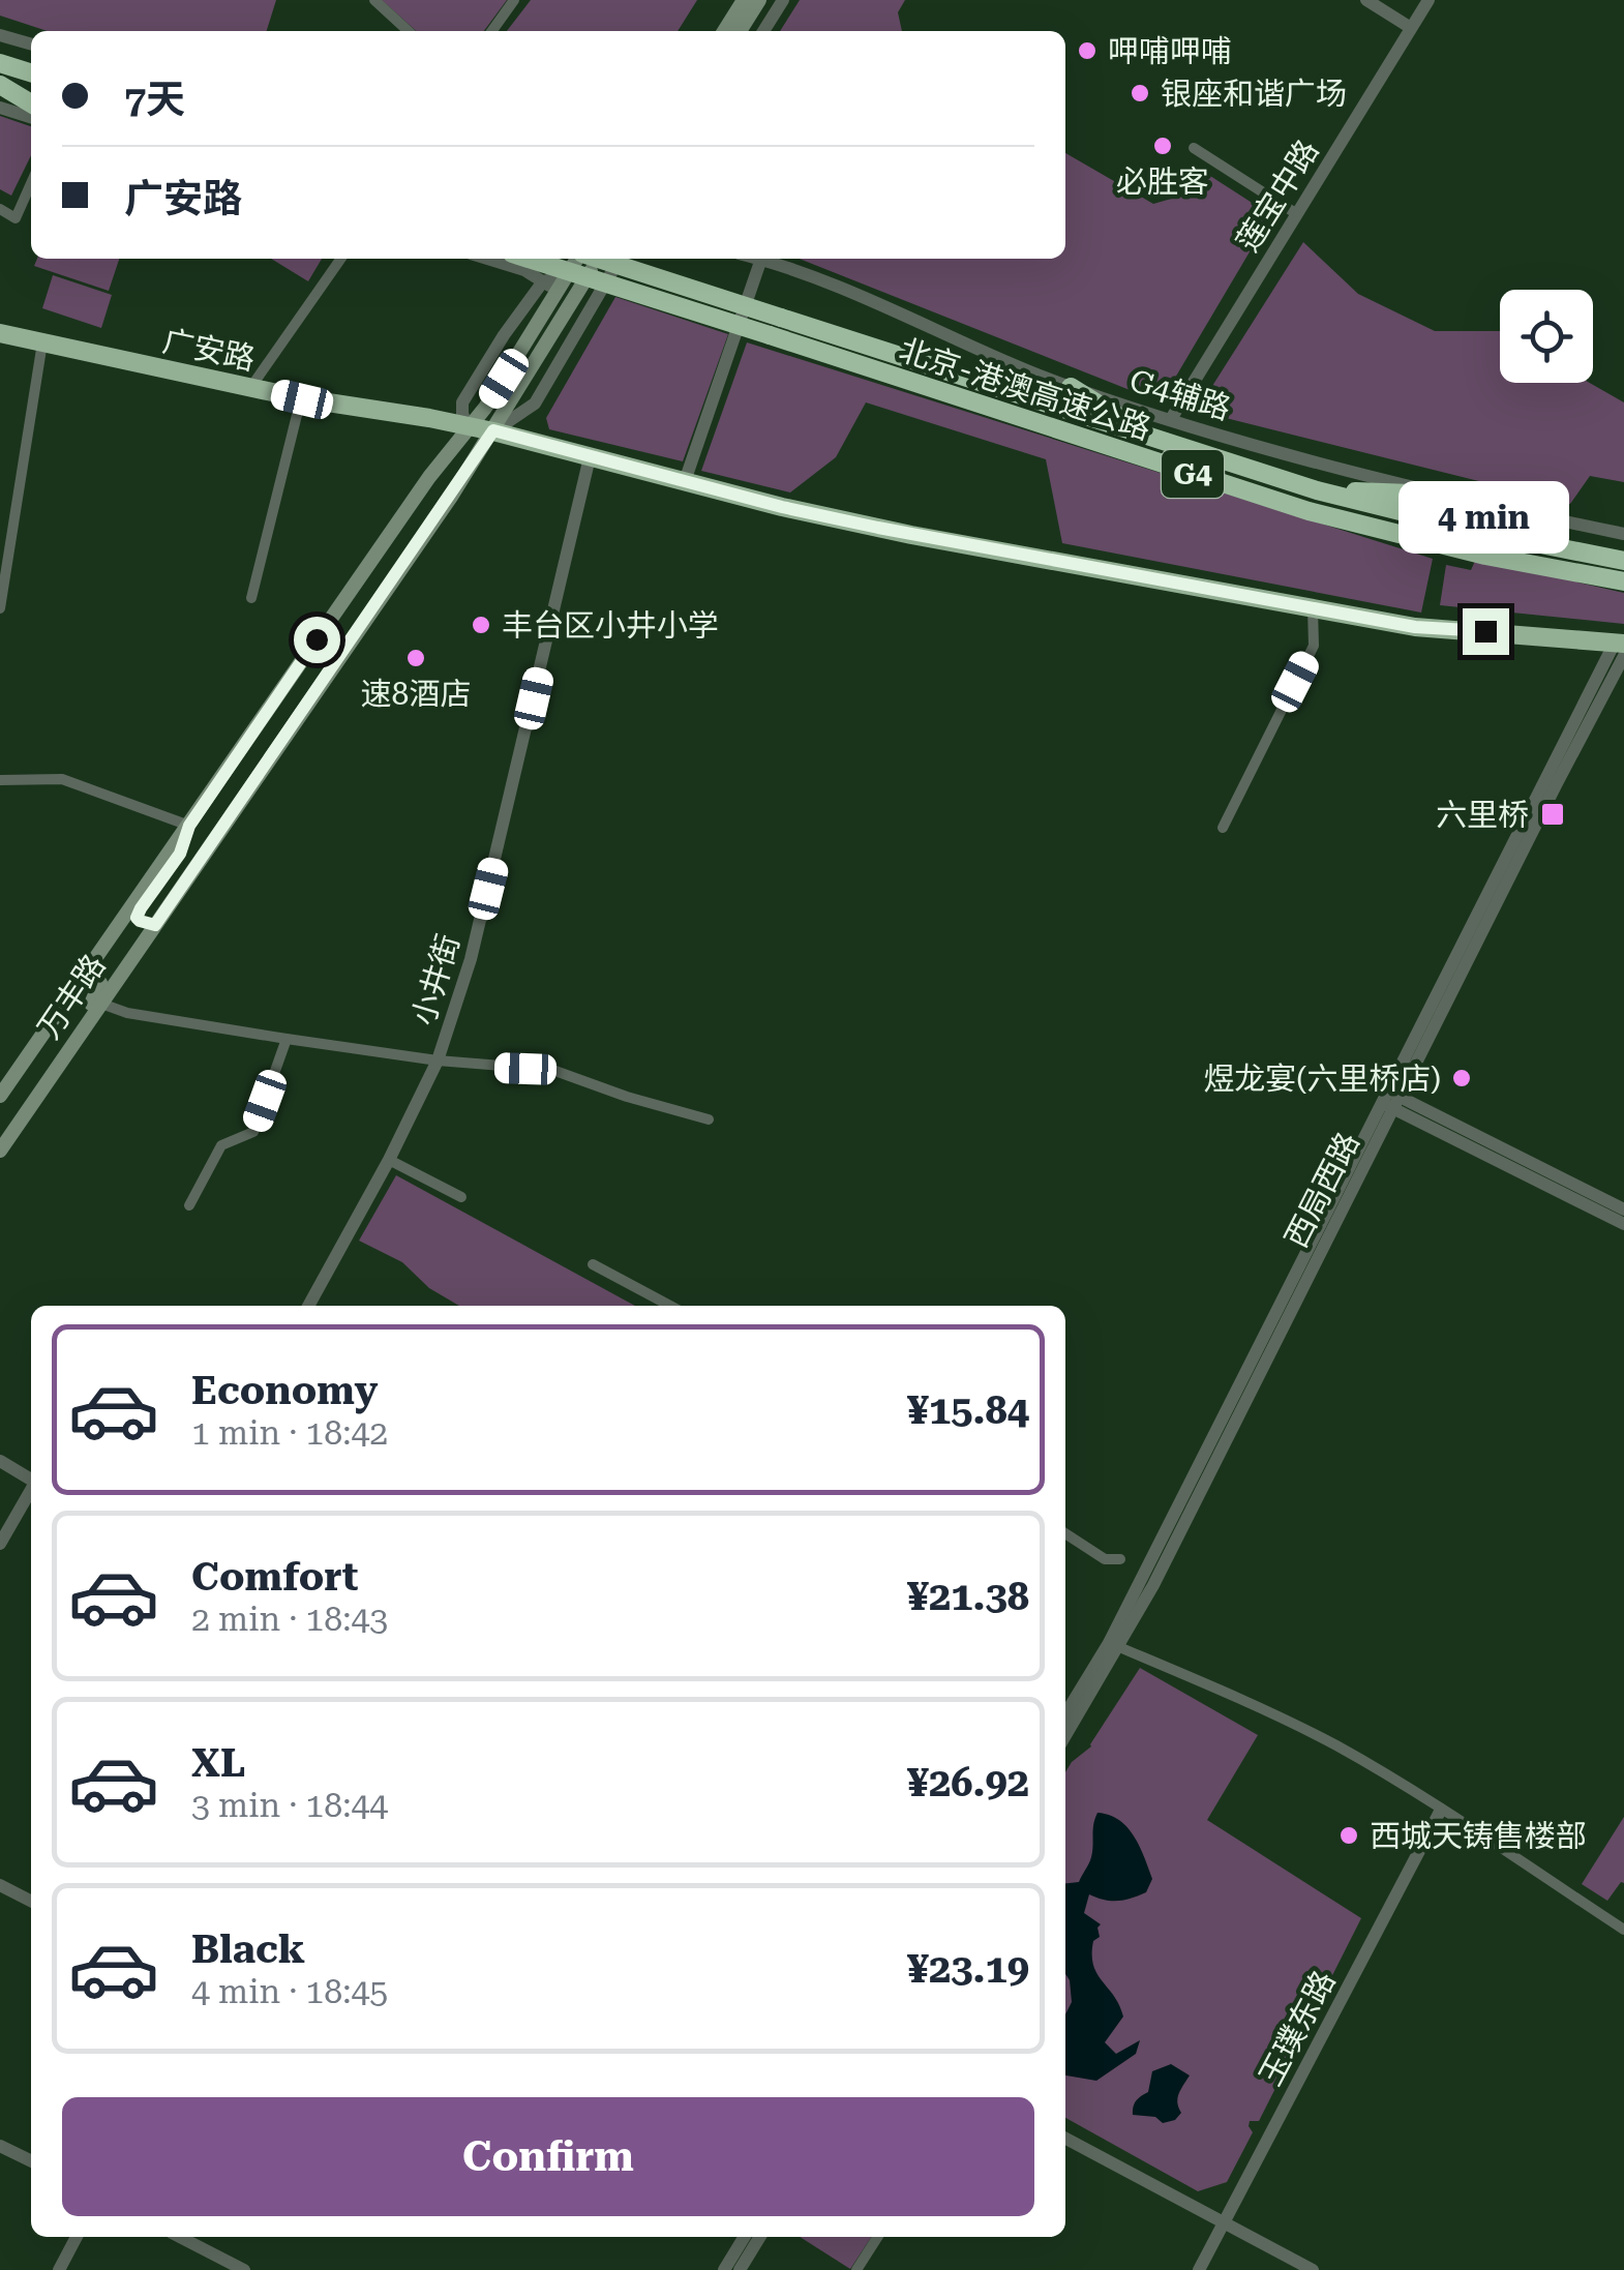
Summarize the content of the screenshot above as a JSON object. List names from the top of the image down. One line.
{"streets":{"highway":["广安路","北京-港澳高速公路","G4"],"main road":["万丰路"],"street":["莲宝中路","G4辅路","小井街","西局西路","玉璞东路"]},"crossings":[["莲宝中路","G4辅路"],["广安路","万丰路"]],"places":{"other":["呷哺呷哺","银座和谐广场","必胜客","丰台区小井小学","速8酒店","煜龙宴(六里桥店)","西城天铸售楼部"],"transit":["六里桥"]},"page":{"banner":["7天","广安路"],"bubble":"4 min","list":[{"name":"Economy","note":"1 min · 18:42","value":"¥15.84"},{"name":"Comfort","note":"2 min · 18:43","value":"¥21.38"},{"name":"XL","note":"3 min · 18:44","value":"¥26.92"},{"name":"Black","note":"4 min · 18:45","value":"¥23.19"}],"buttons":"Confirm"}}
